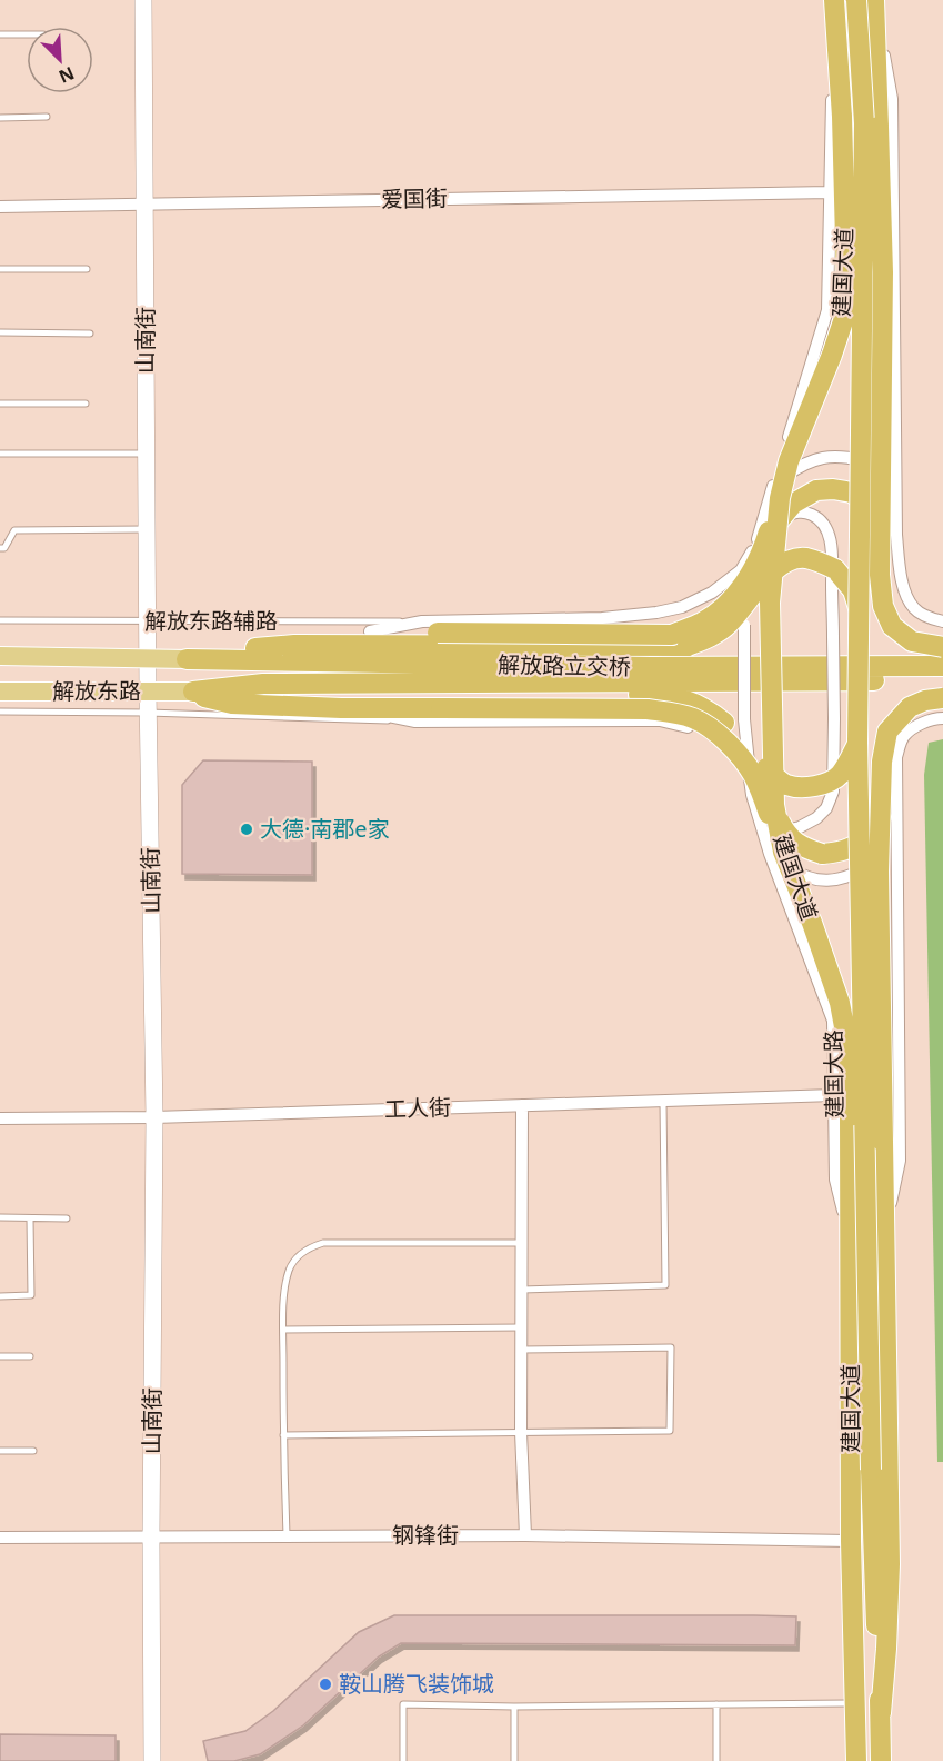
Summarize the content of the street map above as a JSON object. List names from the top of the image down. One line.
{"streets":{"highway":["建国大道","解放路立交桥"],"main road":["山南街","解放东路"],"street":["爱国街","建国大路","工人街","钢锋街"],"lane":["解放东路辅路"]},"crossings":[["爱国街","山南街"],["建国大道","建国大路"],["建国大道","钢锋街"],["山南街","解放东路辅路"],["山南街","解放东路"],["山南街","工人街"],["山南街","钢锋街"],["解放路立交桥","解放东路"],["建国大路","工人街"]],"places":["大德·南郡e家","鞍山腾飞装饰城"],"north":"bottom right"}
